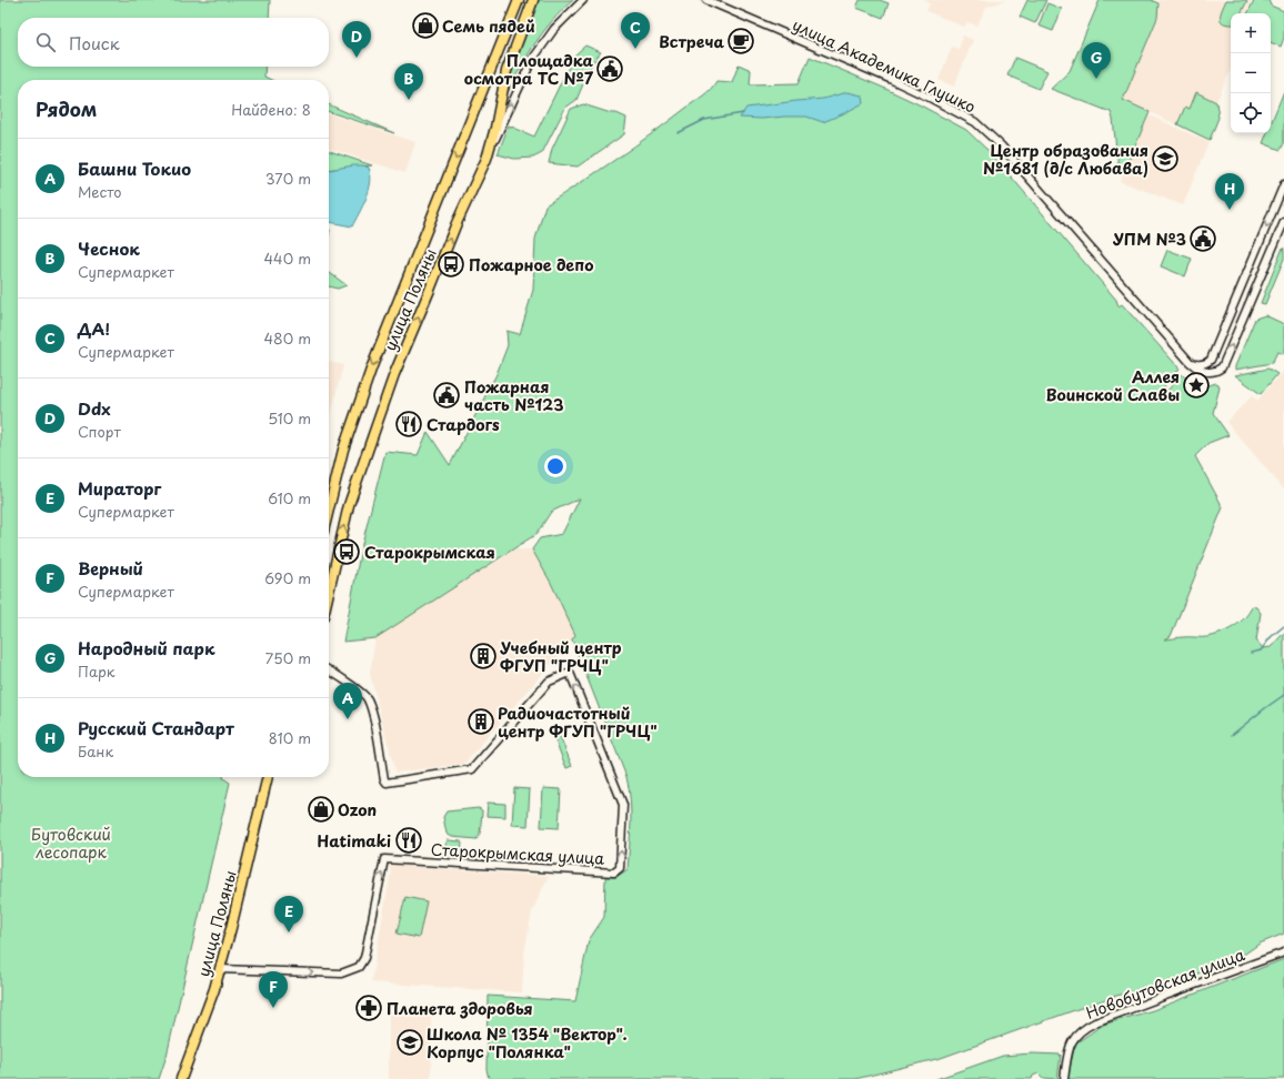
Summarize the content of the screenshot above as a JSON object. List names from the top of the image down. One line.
{"streets":{"main road":["улица Поляны"],"street":["улица Академика Глушко","Старокрымская улица","Новобутовская улица"]},"crossings":[["улица Поляны","Старокрымская улица"]],"parks":["Бутовский лесопарк"],"places":{"shop":["Семь пядей","Ozon"],"cafe":["Встреча"],"public building":["Площадка осмотра ТС №7","УПМ №3","Пожарная часть №123"],"school or university":["Центр образования №1681 (д/с Любава)","Школа № 1354 \"Вектор\". Корпус \"Полянка\""],"bus stop":["Пожарное депо","Старокрымская"],"place":["Аллея Воинской Славы"],"restaurant":["Стардогs","Hatimaki"],"building":["Учебный центр ФГУП \"ГРЧЦ\"","Радиочастотный центр ФГУП \"ГРЧЦ\""],"pharmacy":["Планета здоровья"]},"page":{"pins":["C","D","G","B","H","A","E","F"],"map_buttons":["+","−"],"search":"Поиск","heading":["Рядом","Найдено: 8"],"list":[{"mark":"A","name":"Башни Токио","note":"Место","value":"370 m"},{"mark":"B","name":"Чеснок","note":"Супермаркет","value":"440 m"},{"mark":"C","name":"ДА!","note":"Супермаркет","value":"480 m"},{"mark":"D","name":"Ddx","note":"Спорт","value":"510 m"},{"mark":"E","name":"Мираторг","note":"Супермаркет","value":"610 m"},{"mark":"F","name":"Верный","note":"Супермаркет","value":"690 m"},{"mark":"G","name":"Народный парк","note":"Парк","value":"750 m"},{"mark":"H","name":"Русский Стандарт","note":"Банк","value":"810 m"}]}}
